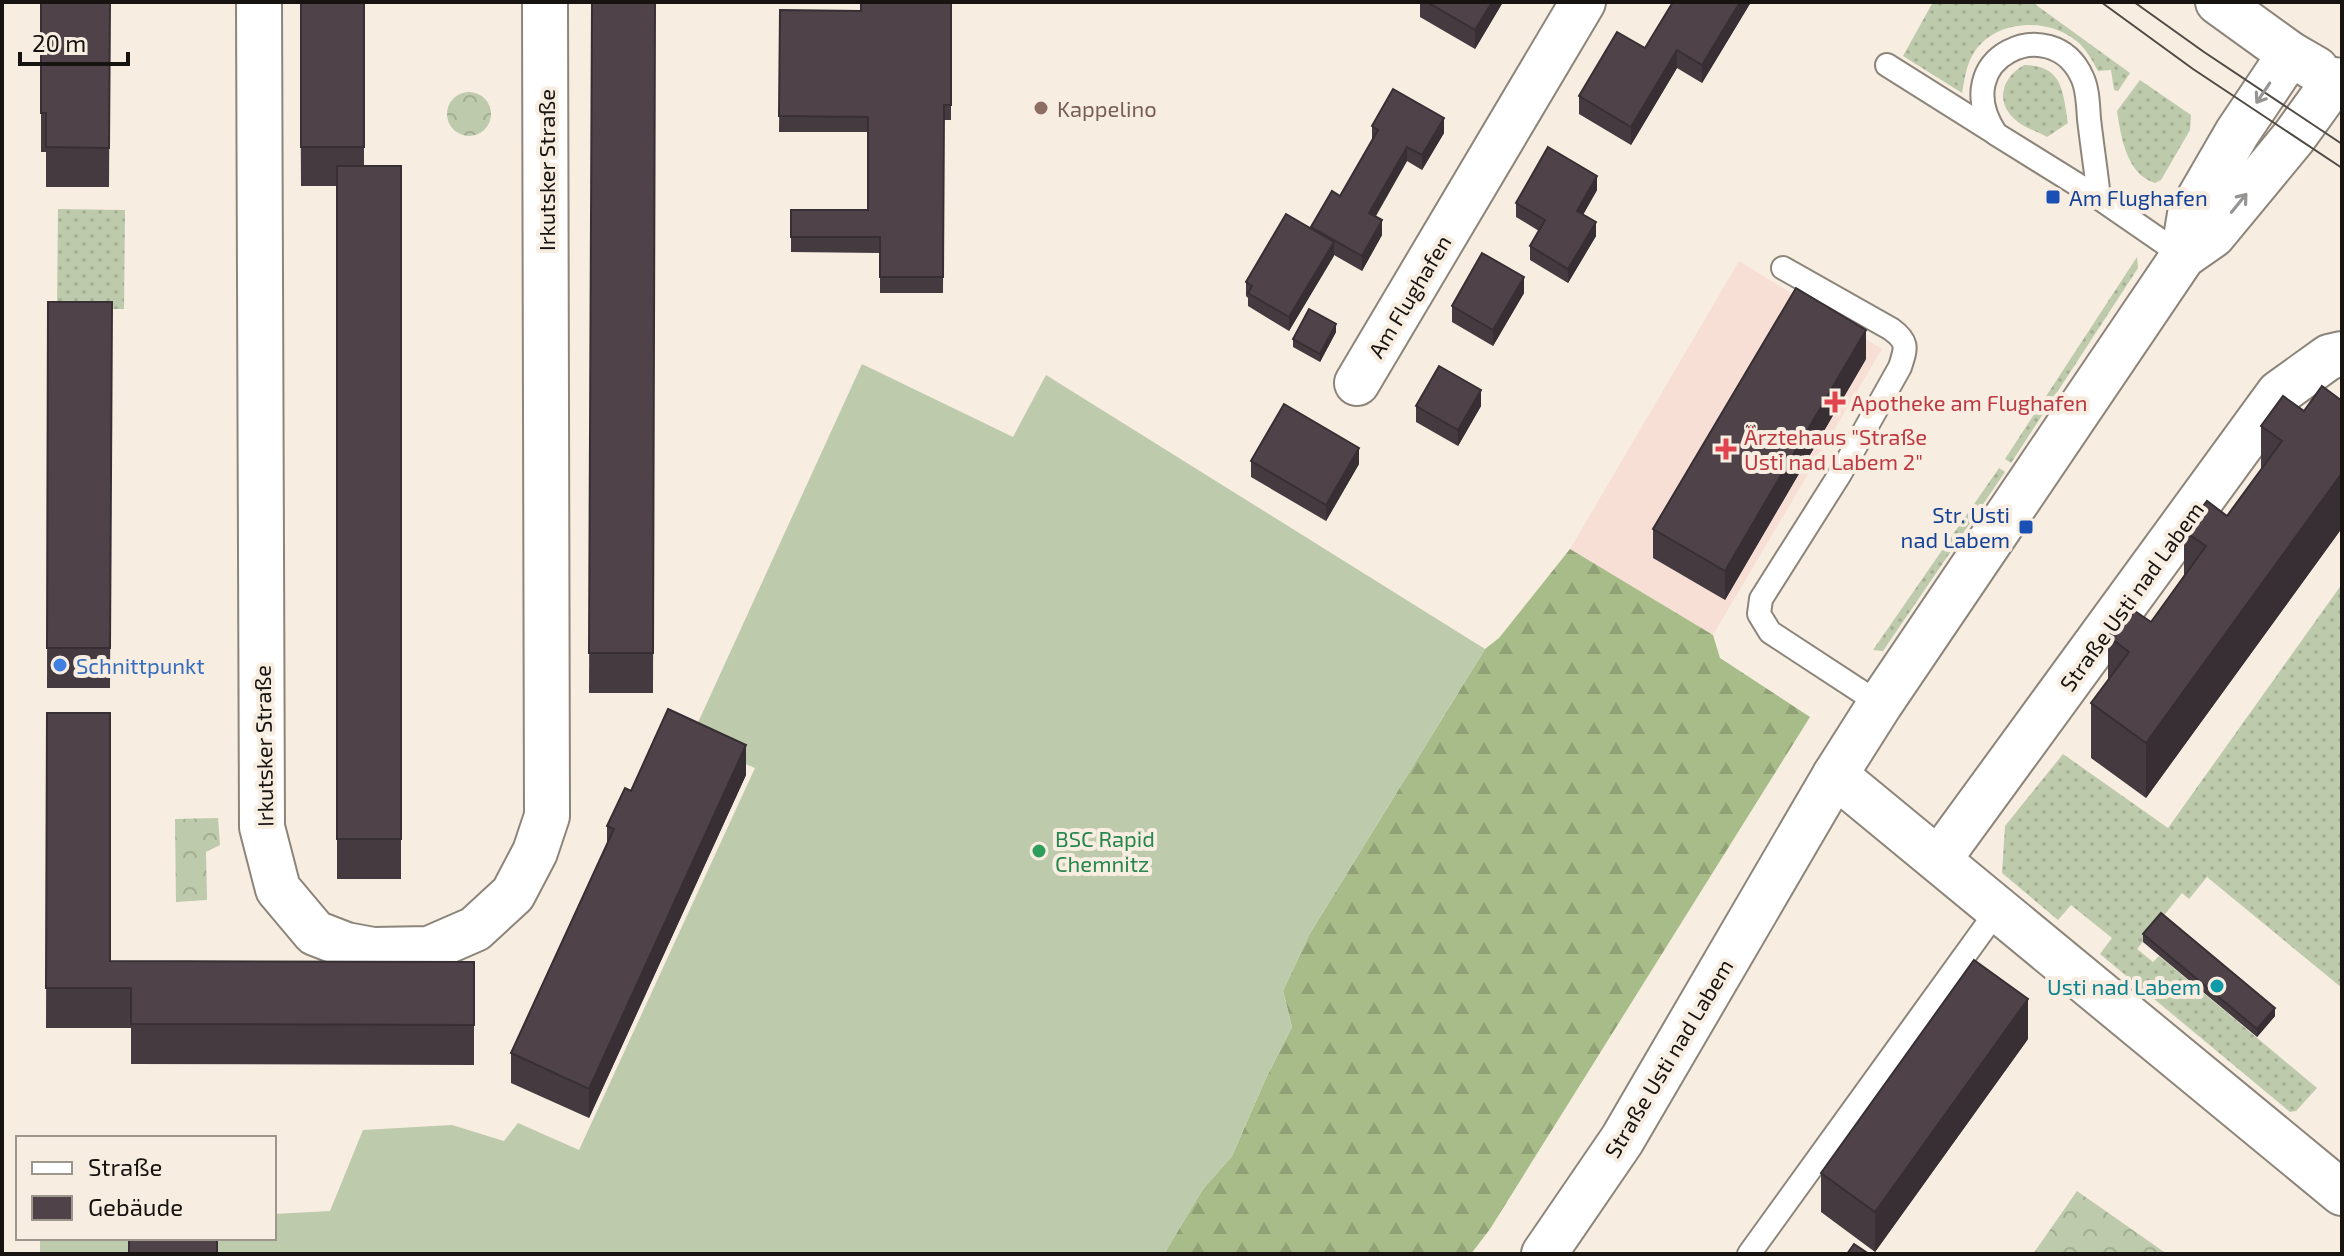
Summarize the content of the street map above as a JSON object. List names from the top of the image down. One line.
{"streets":{"street":["Irkutsker Straße","Am Flughafen","Straße Usti nad Labem"]},"places":{"other":["Kappelino","Schnittpunkt","BSC Rapid Chemnitz","Usti nad Labem"],"transit":["Am Flughafen","Str. Usti nad Labem"],"health":["Apotheke am Flughafen","Ärztehaus \"Straße Usti nad Labem 2\""]},"legend":["Straße","Gebäude"],"scale_bar":"20 m"}
